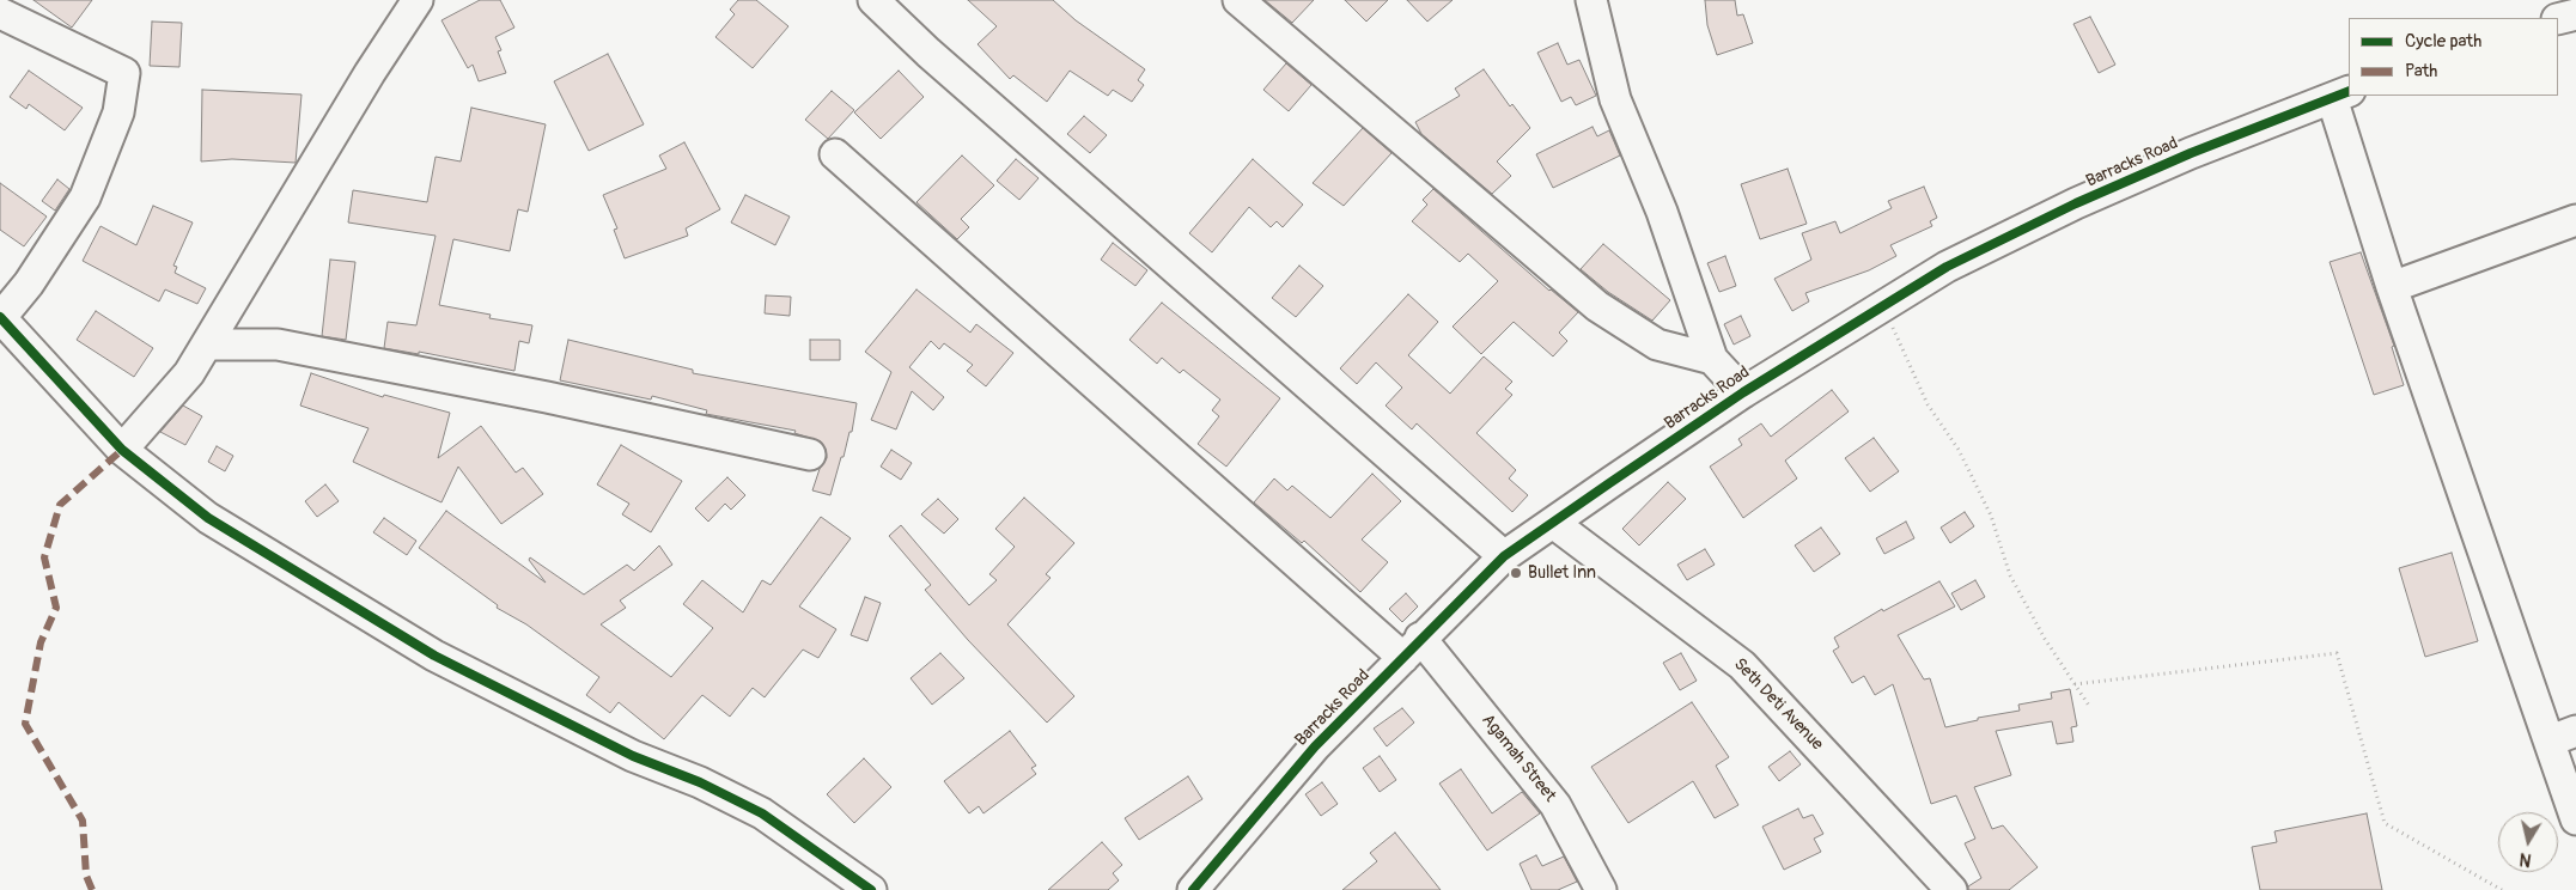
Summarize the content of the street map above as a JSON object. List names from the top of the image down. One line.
{"streets":{"street":["Barracks Road","Seth Deti Avenue","Agamah Street"]},"crossings":[["Barracks Road","Seth Deti Avenue"],["Barracks Road","Agamah Street"]],"places":["Bullet Inn"],"legend":["Cycle path","Path"],"north":"bottom"}
